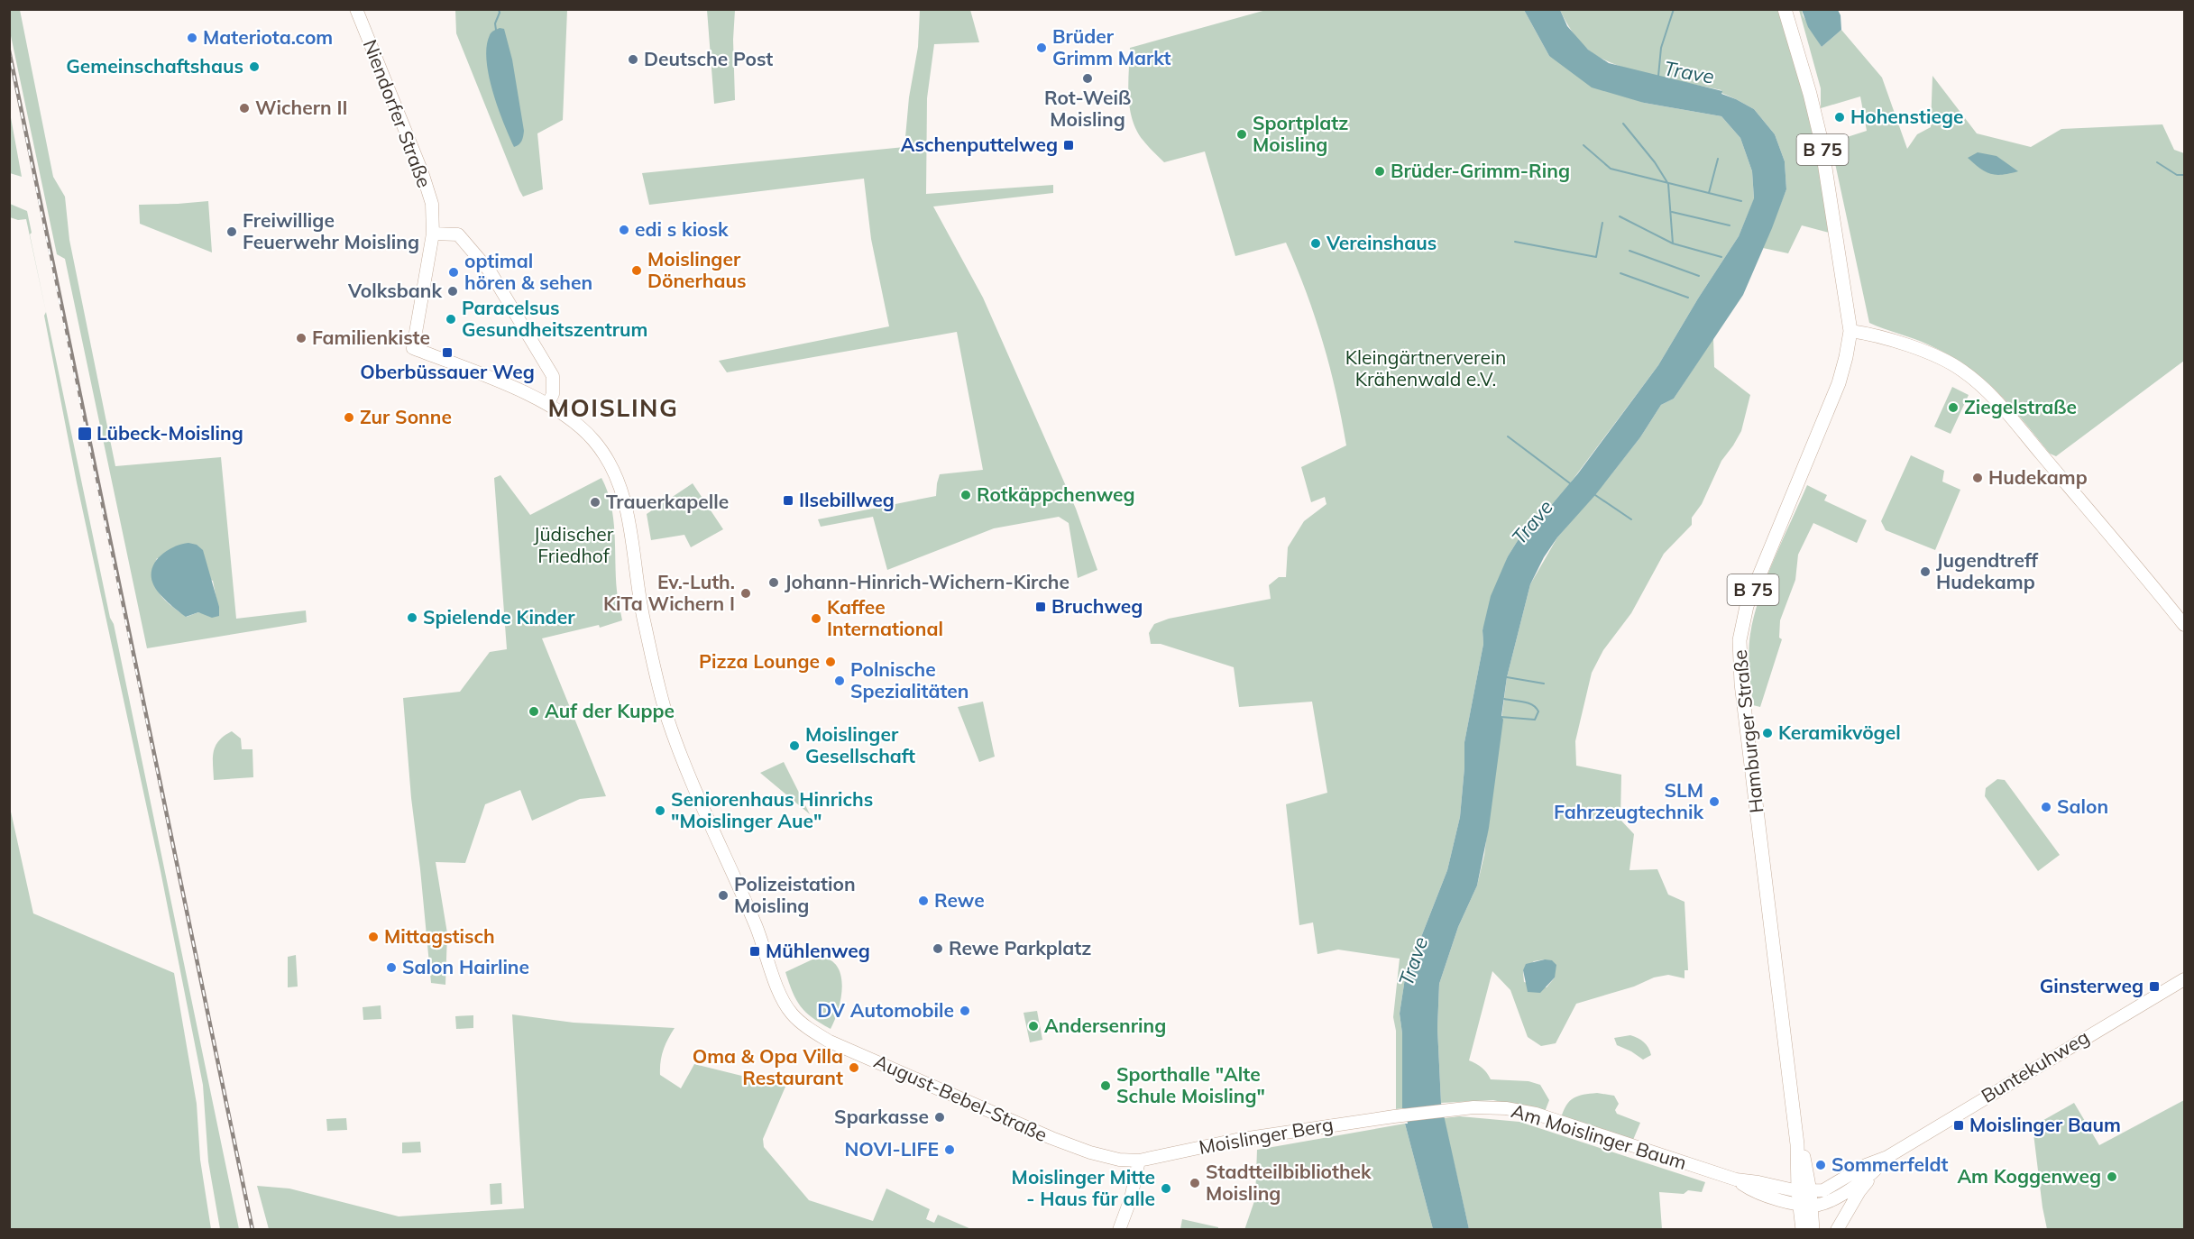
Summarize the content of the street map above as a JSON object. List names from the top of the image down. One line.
{"streets":{"main road":["Niendorfer Straße","B 75","Hamburger Straße","Buntekuhweg","August-Bebel-Straße","Moislinger Berg","Am Moislinger Baum"]},"crossings":[["Niendorfer Straße","August-Bebel-Straße"],["B 75","Hamburger Straße"],["B 75","Buntekuhweg"],["B 75","Am Moislinger Baum"],["Hamburger Straße","Buntekuhweg"],["Hamburger Straße","Am Moislinger Baum"],["Buntekuhweg","Am Moislinger Baum"],["August-Bebel-Straße","Moislinger Berg"],["Moislinger Berg","Am Moislinger Baum"]],"districts":["MOISLING"],"water":["Trave"],"parks":["Kleingärtnerverein Krähenwald e.V.","Jüdischer Friedhof"],"places":{"other":["Materiota.com","Brüder Grimm Markt","Deutsche Post","Gemeinschaftshaus","Rot-Weiß Moisling","Wichern II","Hohenstiege","Sportplatz Moisling","Brüder-Grimm-Ring","edi s kiosk","Freiwillige Feuerwehr Moisling","Vereinshaus","Moislinger Dönerhaus","optimal hören & sehen","Volksbank","Paracelsus Gesundheitszentrum","Familienkiste","Ziegelstraße","Zur Sonne","Hudekamp","Rotkäppchenweg","Trauerkapelle","Jugendtreff Hudekamp","Johann-Hinrich-Wichern-Kirche","Ev.-Luth. KiTa Wichern I","Spielende Kinder","Kaffee International","Pizza Lounge","Polnische Spezialitäten","Auf der Kuppe","Keramikvögel","Moislinger Gesellschaft","SLM Fahrzeugtechnik","Salon","Seniorenhaus Hinrichs \"Moislinger Aue\"","Polizeistation Moisling","Rewe","Mittagstisch","Rewe Parkplatz","Salon Hairline","DV Automobile","Andersenring","Oma & Opa Villa Restaurant","Sporthalle \"Alte Schule Moisling\"","Sparkasse","NOVI-LIFE","Sommerfeldt","Am Koggenweg","Stadtteilbibliothek Moisling","Moislinger Mitte - Haus für alle"],"transit":["Aschenputtelweg","Oberbüssauer Weg","Lübeck-Moisling","Ilsebillweg","Bruchweg","Mühlenweg","Ginsterweg","Moislinger Baum"]}}
